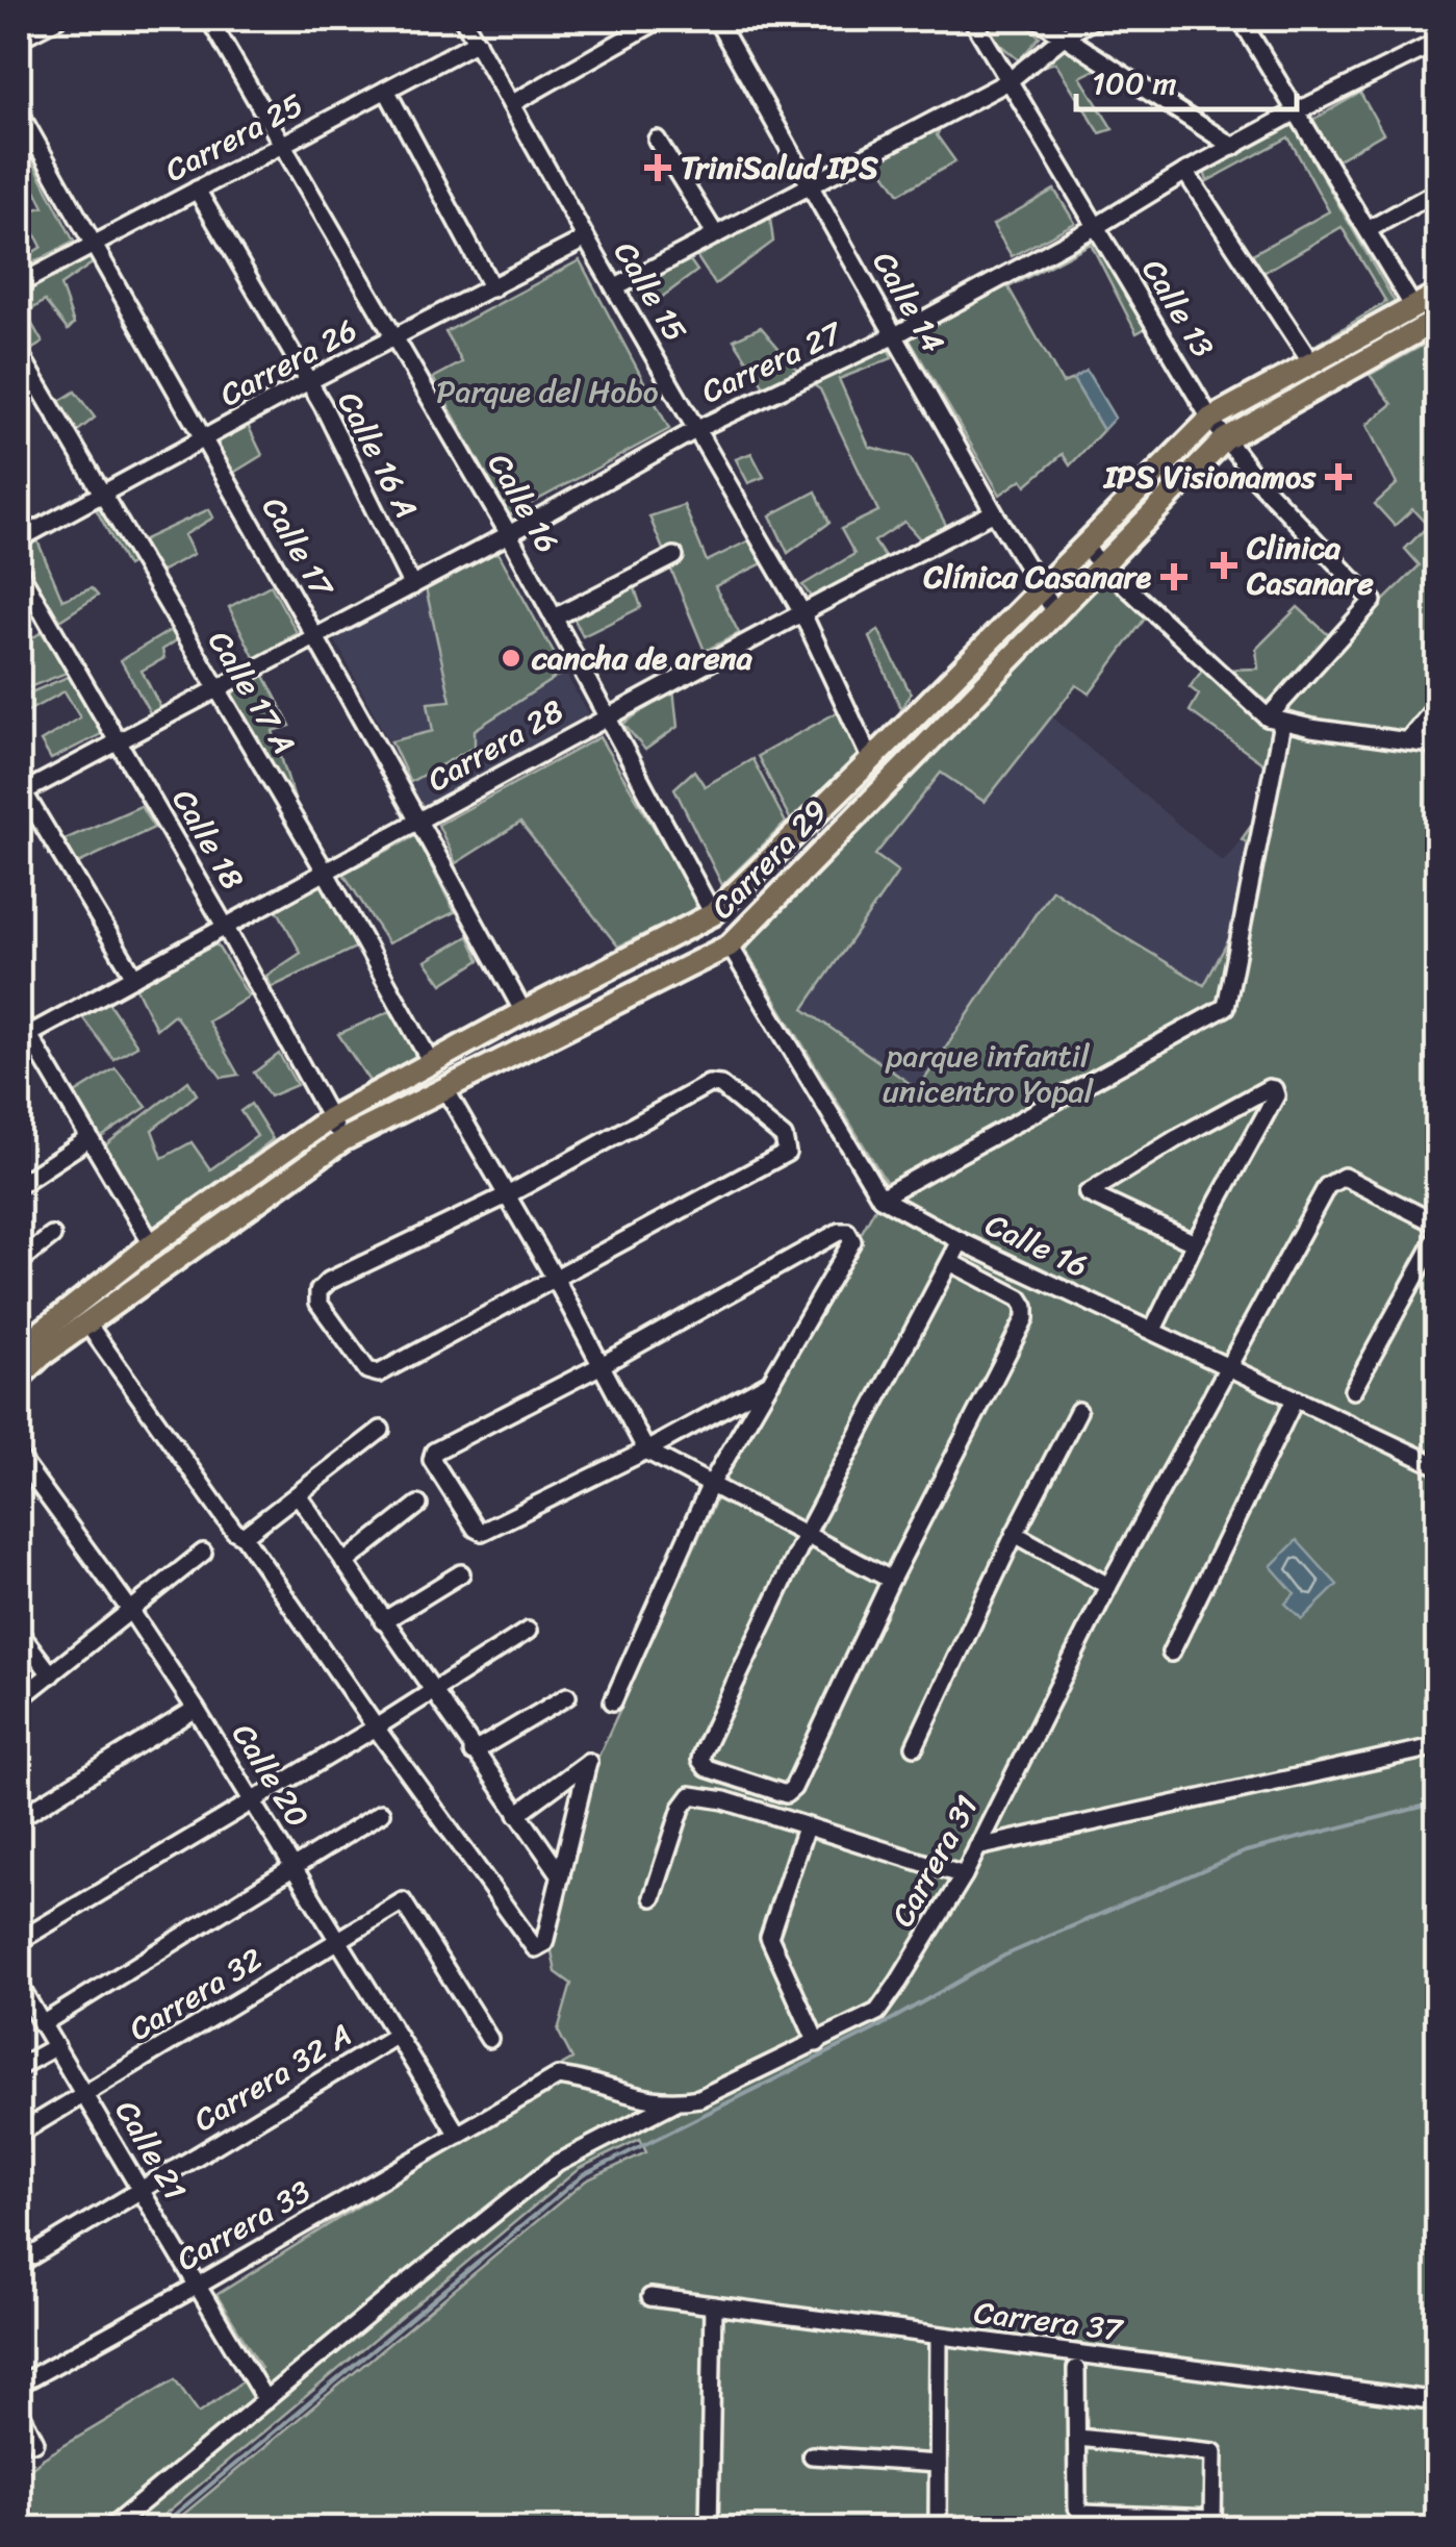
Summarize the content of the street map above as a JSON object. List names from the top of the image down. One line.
{"streets":{"main road":["Carrera 29"],"street":["Carrera 25","Calle 15","Calle 14","Calle 13","Carrera 26","Carrera 27","Calle 16 A","Calle 16","Calle 17","Calle 17 A","Carrera 28","Calle 18","Calle 20","Carrera 31","Carrera 32","Carrera 32 A","Calle 21","Carrera 33","Carrera 37"]},"crossings":[["Carrera 25","Calle 15"],["Carrera 25","Calle 16 A"],["Carrera 25","Calle 16"],["Carrera 25","Calle 17"],["Calle 15","Carrera 26"],["Calle 15","Carrera 27"],["Calle 15","Carrera 28"],["Calle 15","Carrera 29"],["Calle 14","Carrera 27"],["Calle 14","Carrera 28"],["Calle 14","Carrera 29"],["Calle 13","Carrera 27"],["Calle 13","Carrera 29"],["Carrera 26","Calle 16 A"],["Carrera 26","Calle 16"],["Carrera 26","Calle 17"],["Carrera 26","Calle 17 A"],["Carrera 27","Calle 16 A"],["Carrera 27","Calle 16"],["Carrera 27","Calle 17"],["Carrera 27","Calle 17 A"],["Carrera 27","Calle 18"],["Calle 16","Carrera 28"],["Calle 16","Carrera 29"],["Calle 16","Carrera 31"],["Calle 17","Carrera 28"],["Calle 17","Carrera 29"],["Calle 17 A","Carrera 28"],["Calle 17 A","Carrera 29"],["Carrera 28","Calle 18"],["Calle 18","Carrera 29"],["Calle 20","Carrera 32"],["Calle 20","Carrera 32 A"],["Calle 20","Carrera 33"],["Carrera 31","Carrera 33"],["Carrera 32","Calle 21"],["Carrera 32 A","Calle 21"],["Calle 21","Carrera 33"]],"parks":["Parque del Hobo","parque infantil unicentro Yopal"],"places":{"health":["TriniSalud IPS","IPS Visionamos","Clinica Casanare","Clínica Casanare"],"other":["cancha de arena"]},"scale_bar":"100 m"}
